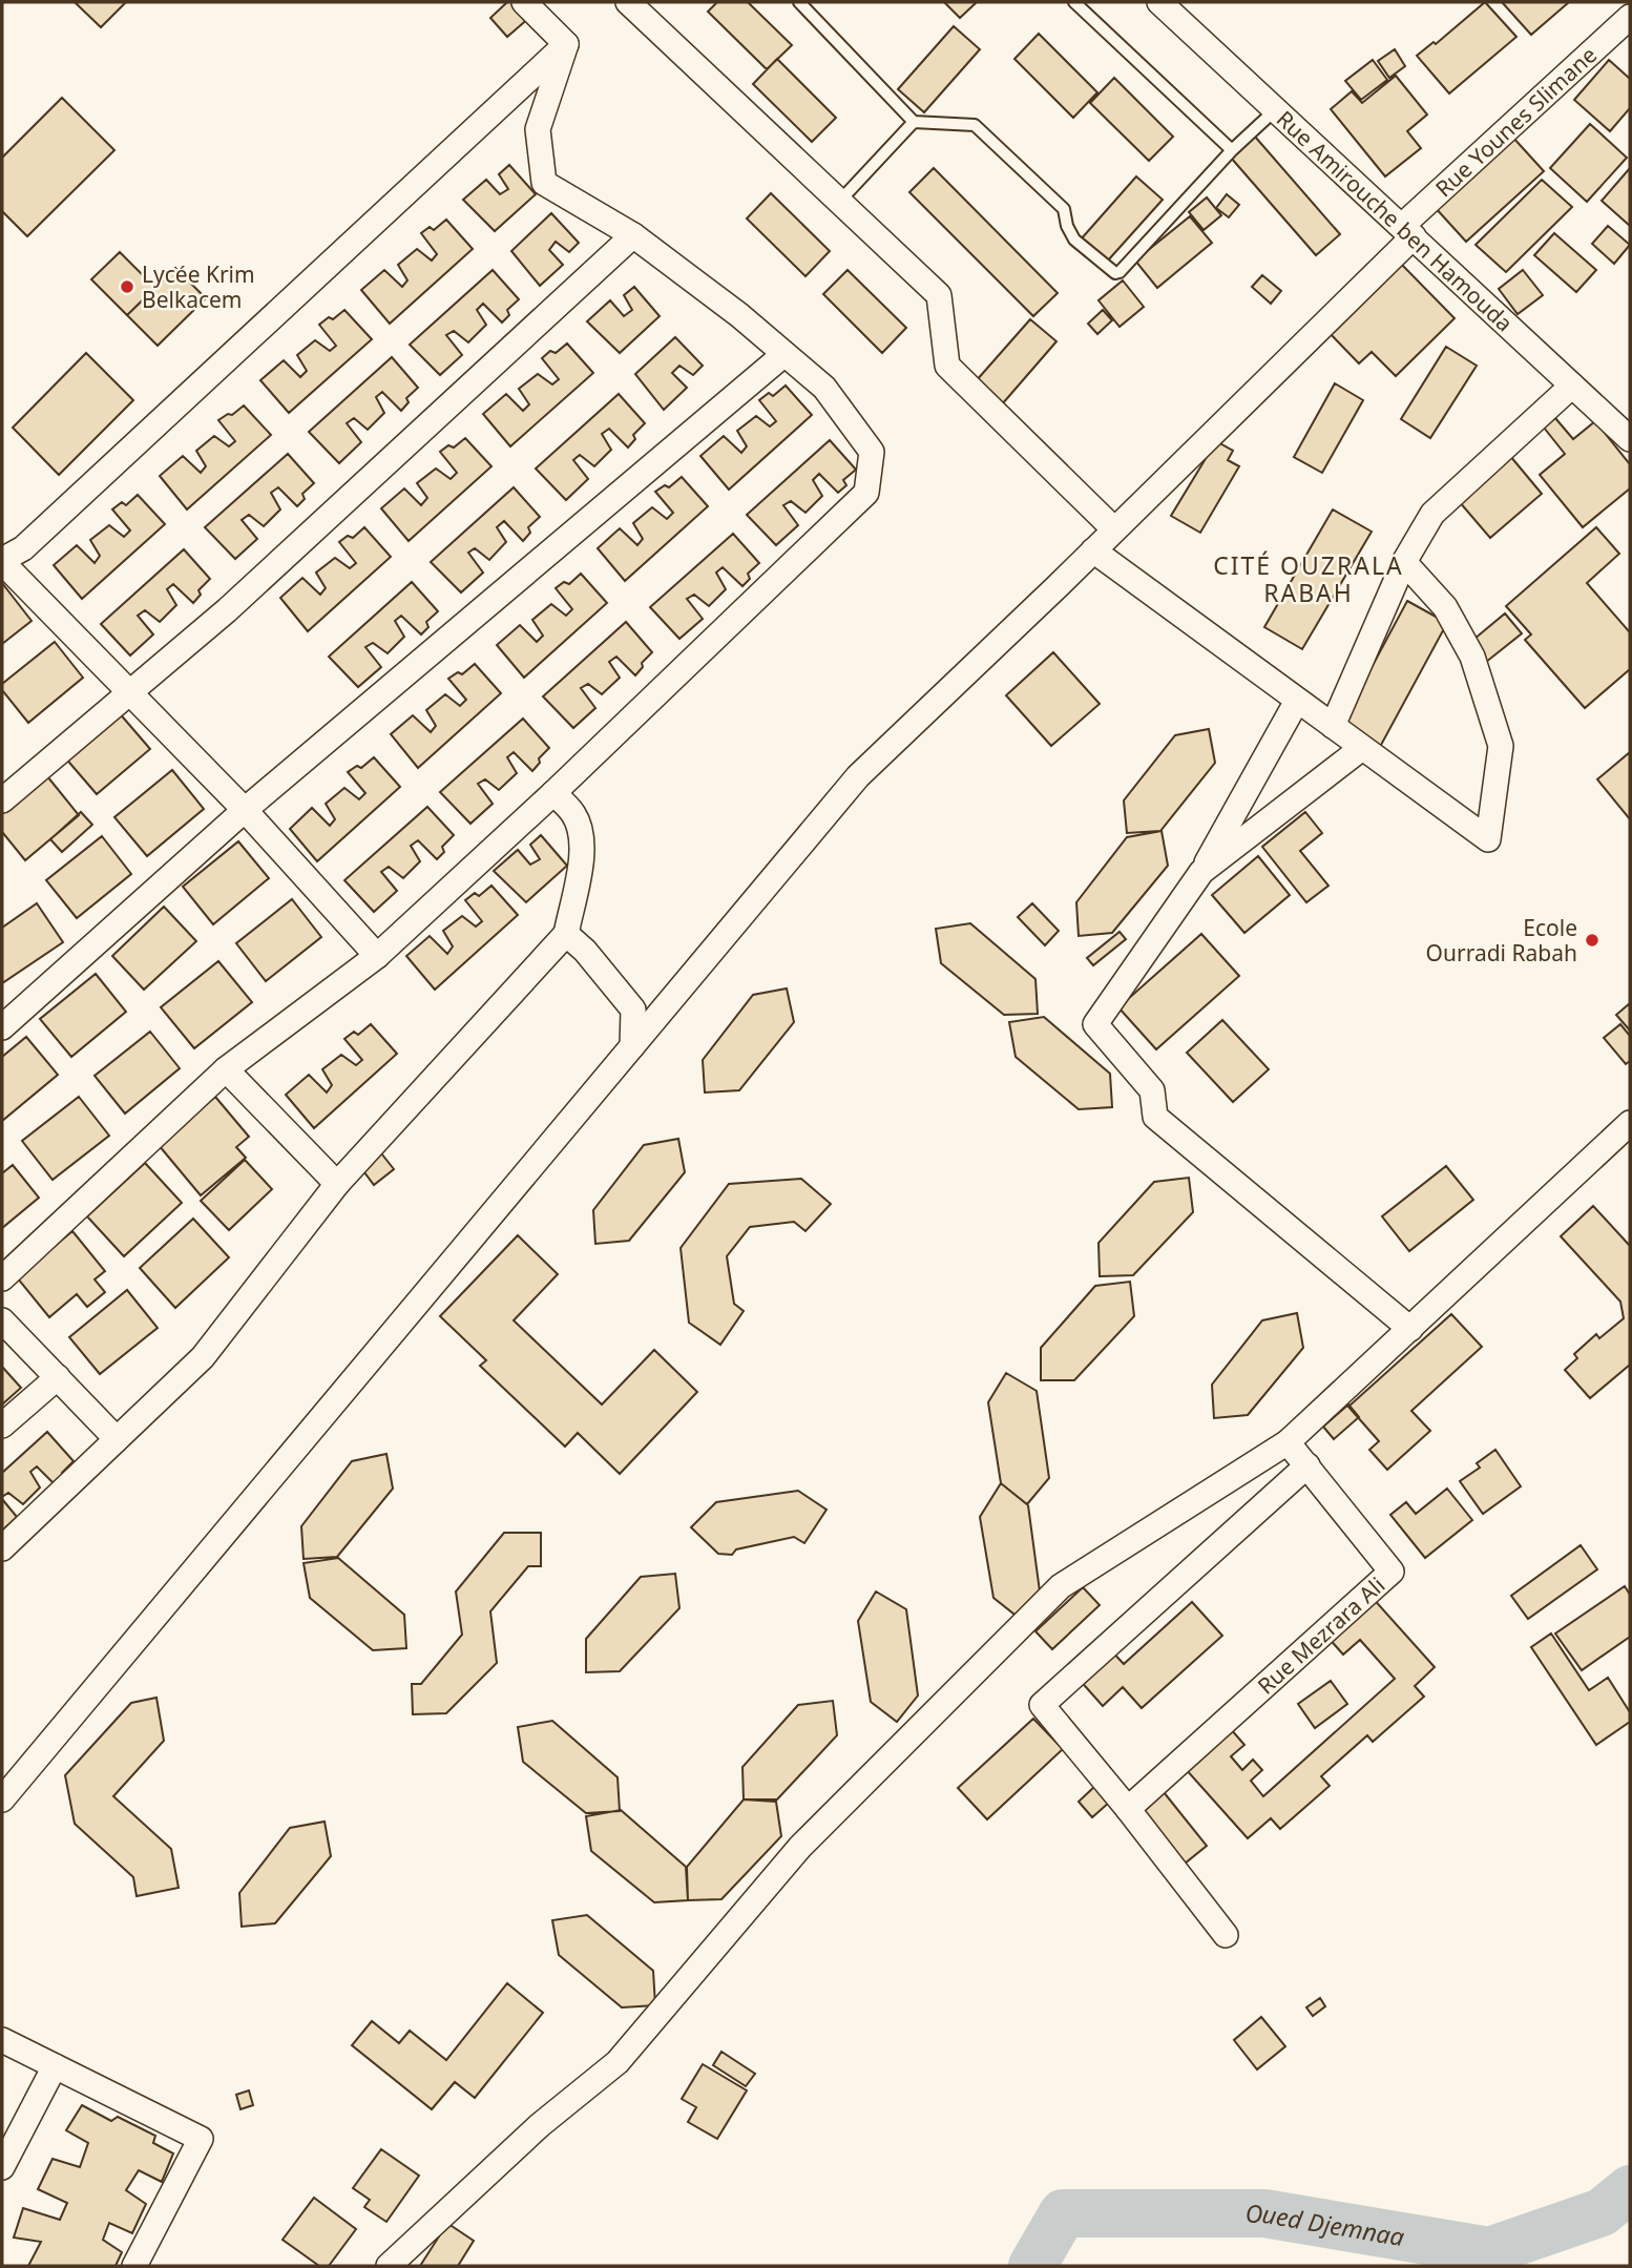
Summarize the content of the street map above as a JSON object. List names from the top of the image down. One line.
{"streets":{"street":["Rue Younes Slimane","Rue Amirouche ben Hamouda","Rue Mezrara Ali"]},"crossings":[["Rue Younes Slimane","Rue Amirouche ben Hamouda"]],"districts":["CITÉ OUZRALA RABAH"],"water":["Oued Djemnaa"],"places":["Lycée Krim Belkacem","Ecole Ourradi Rabah"]}
